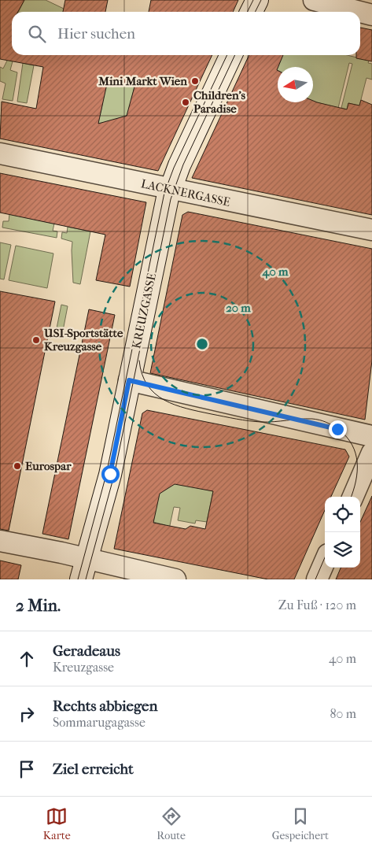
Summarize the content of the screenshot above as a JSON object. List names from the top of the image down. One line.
{"streets":{"street":["LACKNERGASSE","KREUZGASSE"]},"crossings":[["LACKNERGASSE","KREUZGASSE"]],"places":["Mini Markt Wien","Children's Paradise","USI-Sportstätte Kreuzgasse","Eurospar"],"north":"left","page":{"search":"Hier suchen","heading":["2 Min.","Zu Fuß · 120 m"],"list":[["Geradeaus","Kreuzgasse","40 m"],["Rechts abbiegen","Sommarugagasse","80 m"],"Ziel erreicht"],"nav":["Karte","Route","Gespeichert"]},"rings":["40 m","20 m"]}
